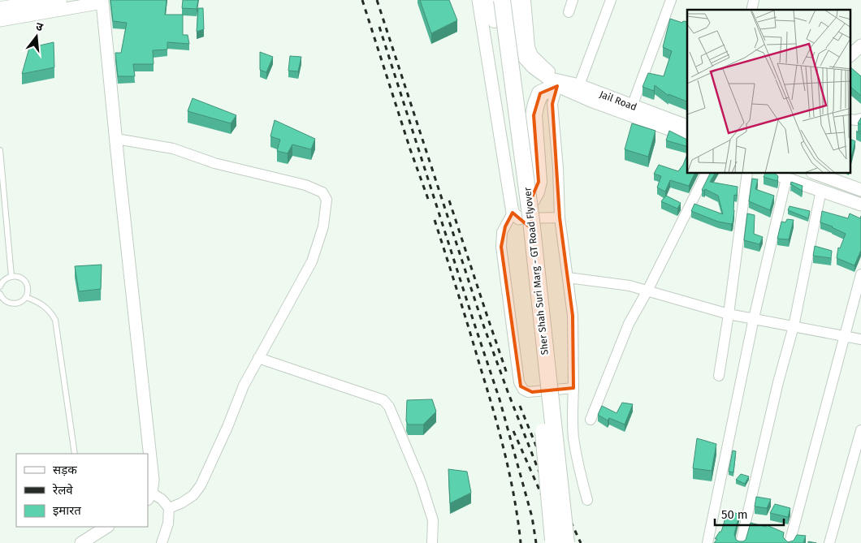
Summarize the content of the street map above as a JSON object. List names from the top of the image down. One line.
{"streets":{"main road":["Sher Shah Suri Marg - GT Road Flyover"],"street":["Jail Road"]},"legend":["सड़क","रेलवे","इमारत"],"scale_bar":"50 m","north":"top"}
